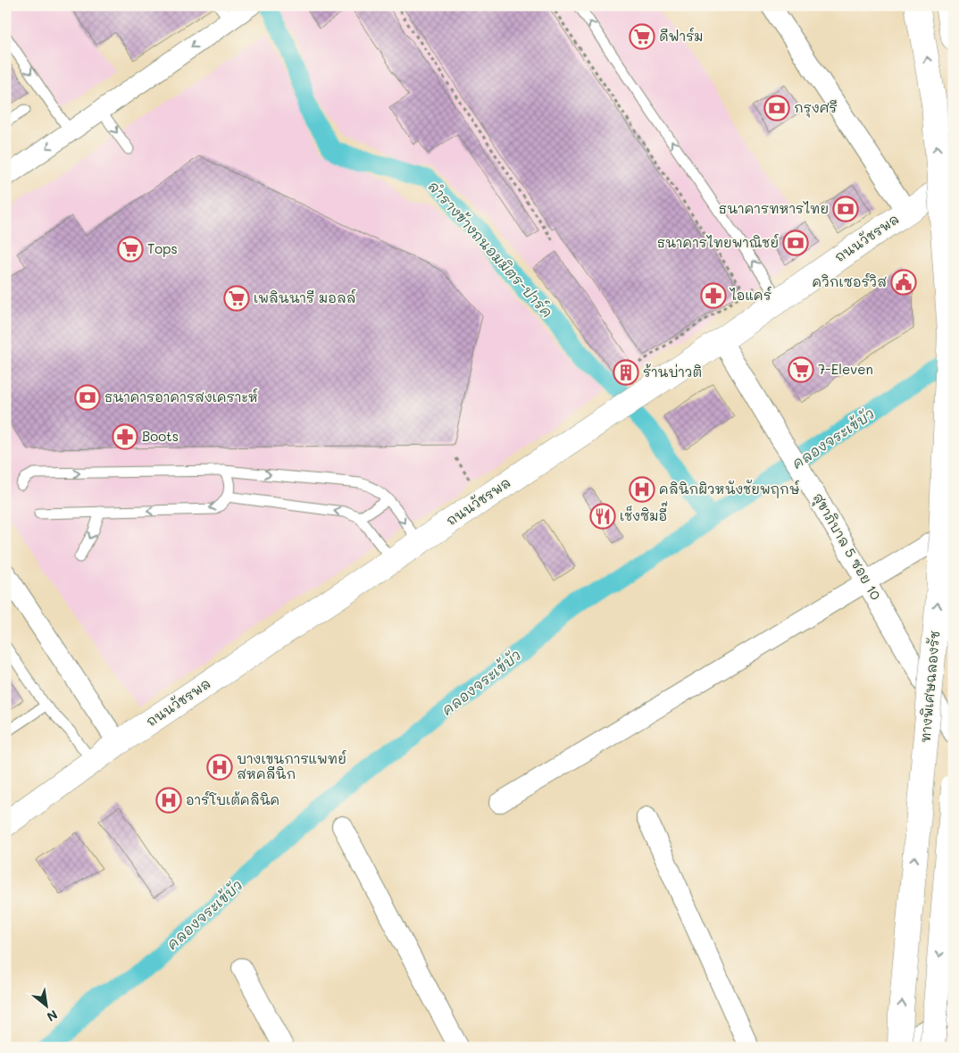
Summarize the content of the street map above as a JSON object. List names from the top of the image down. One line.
{"streets":{"main road":["ถนนวัชรพล","ทางพิเศษฉลองรัช"],"street":["สุขาภิบาล 5 ซอย 10"]},"crossings":[["ถนนวัชรพล","สุขาภิบาล 5 ซอย 10"]],"one_way":["ทางพิเศษฉลองรัช"],"water":["ลำรางข้างถนอมมิตร-ปาร์ค","คลองจระเข้บัว"],"places":{"supermarket":["ดีฟาร์ม","Tops","เพลินนารี มอลล์","7-Eleven"],"bank":["กรุงศรี","ธนาคารทหารไทย","ธนาคารไทยพาณิชย์","ธนาคารอาคารสงเคราะห์"],"public building":["ควิกเซอร์วิส"],"pharmacy":["ไอแคร์","Boots"],"building":["ร้านบ่าวติ"],"hospital":["คลินิกผิวหนังชัยพฤกษ์","บางเขนการแพทย์ สหคลีนิก","อาร์โบเต้คลินิค"],"restaurant":["เช็งซิมอี๊"]},"north":"bottom right"}
